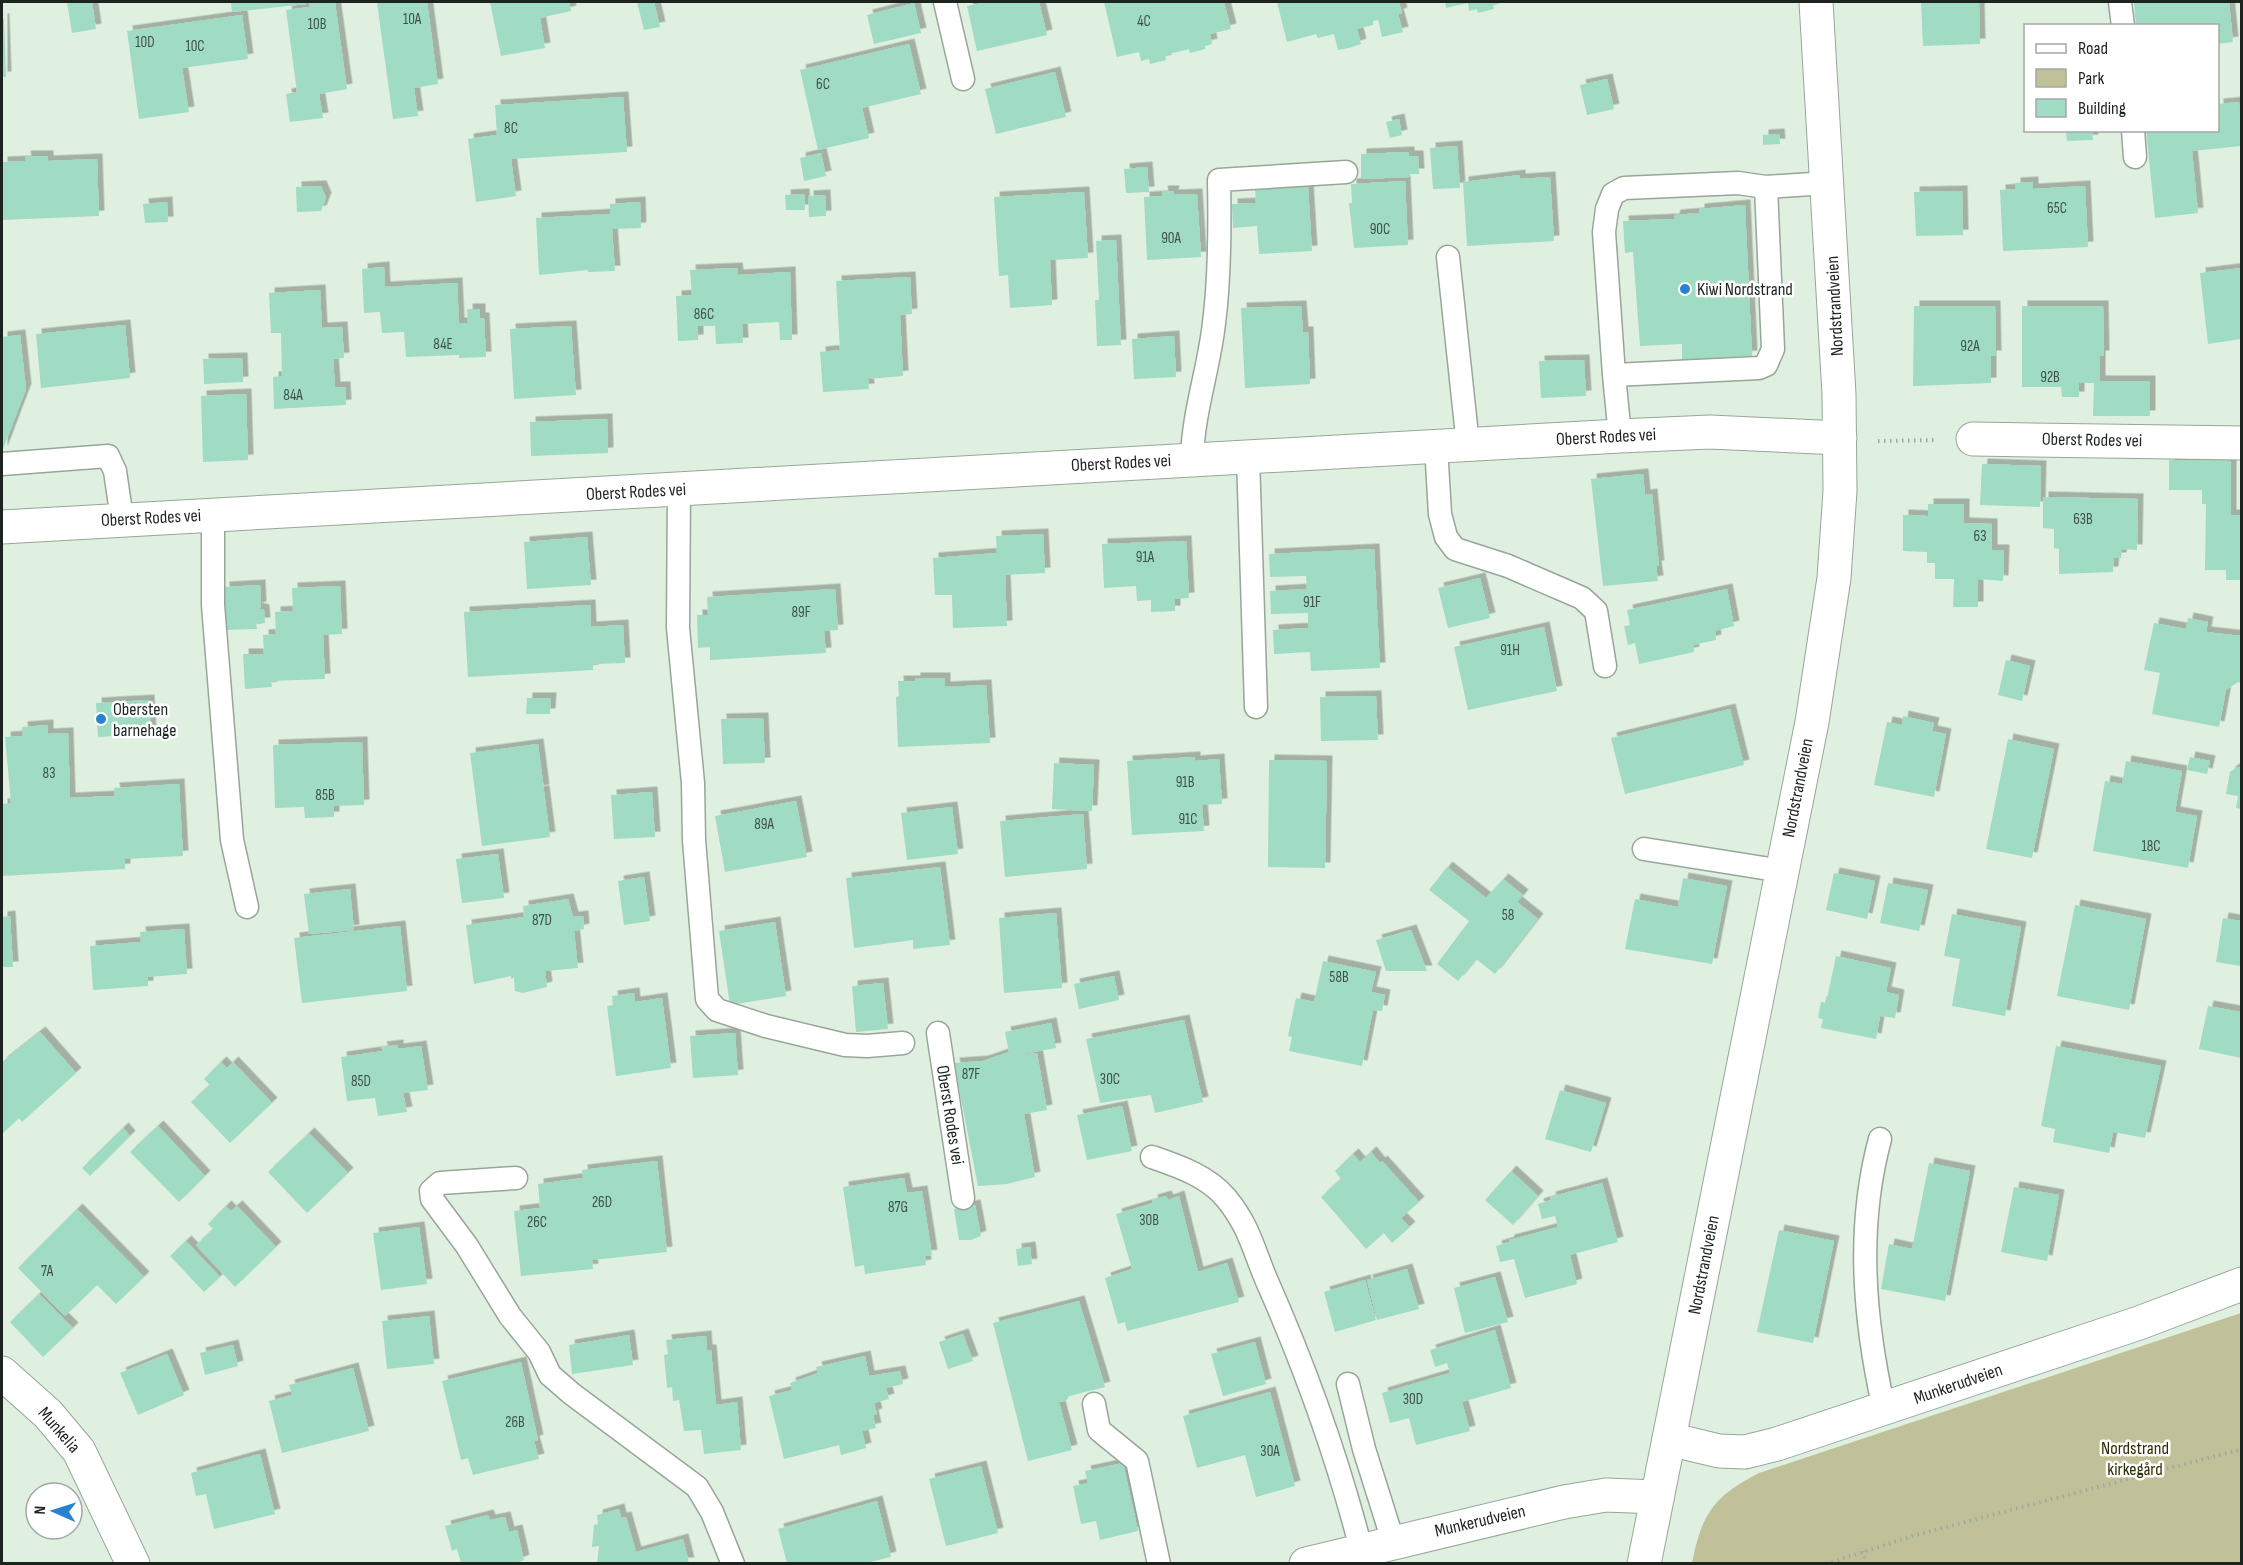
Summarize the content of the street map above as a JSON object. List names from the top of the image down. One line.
{"streets":{"street":["Nordstrandveien","Oberst Rodes vei","Munkerudveien","Munkelia"]},"crossings":[["Nordstrandveien","Oberst Rodes vei"],["Nordstrandveien","Munkerudveien"]],"parks":["Nordstrand kirkegård"],"places":["Kiwi Nordstrand","Obersten barnehage"],"house_numbers":["10A","4C","10B","10D","10C","6C","8C","65C","90C","90A","86C","84E","92A","92B","84A","63B","63","91A","91F","89F","91H","83","91B","85B","91C","89A","18C","58","87D","58B","87F","30C","85D","26D","87G","30B","26C","7A","30D","26B","30A"],"legend":["Road","Park","Building"],"north":"left"}
